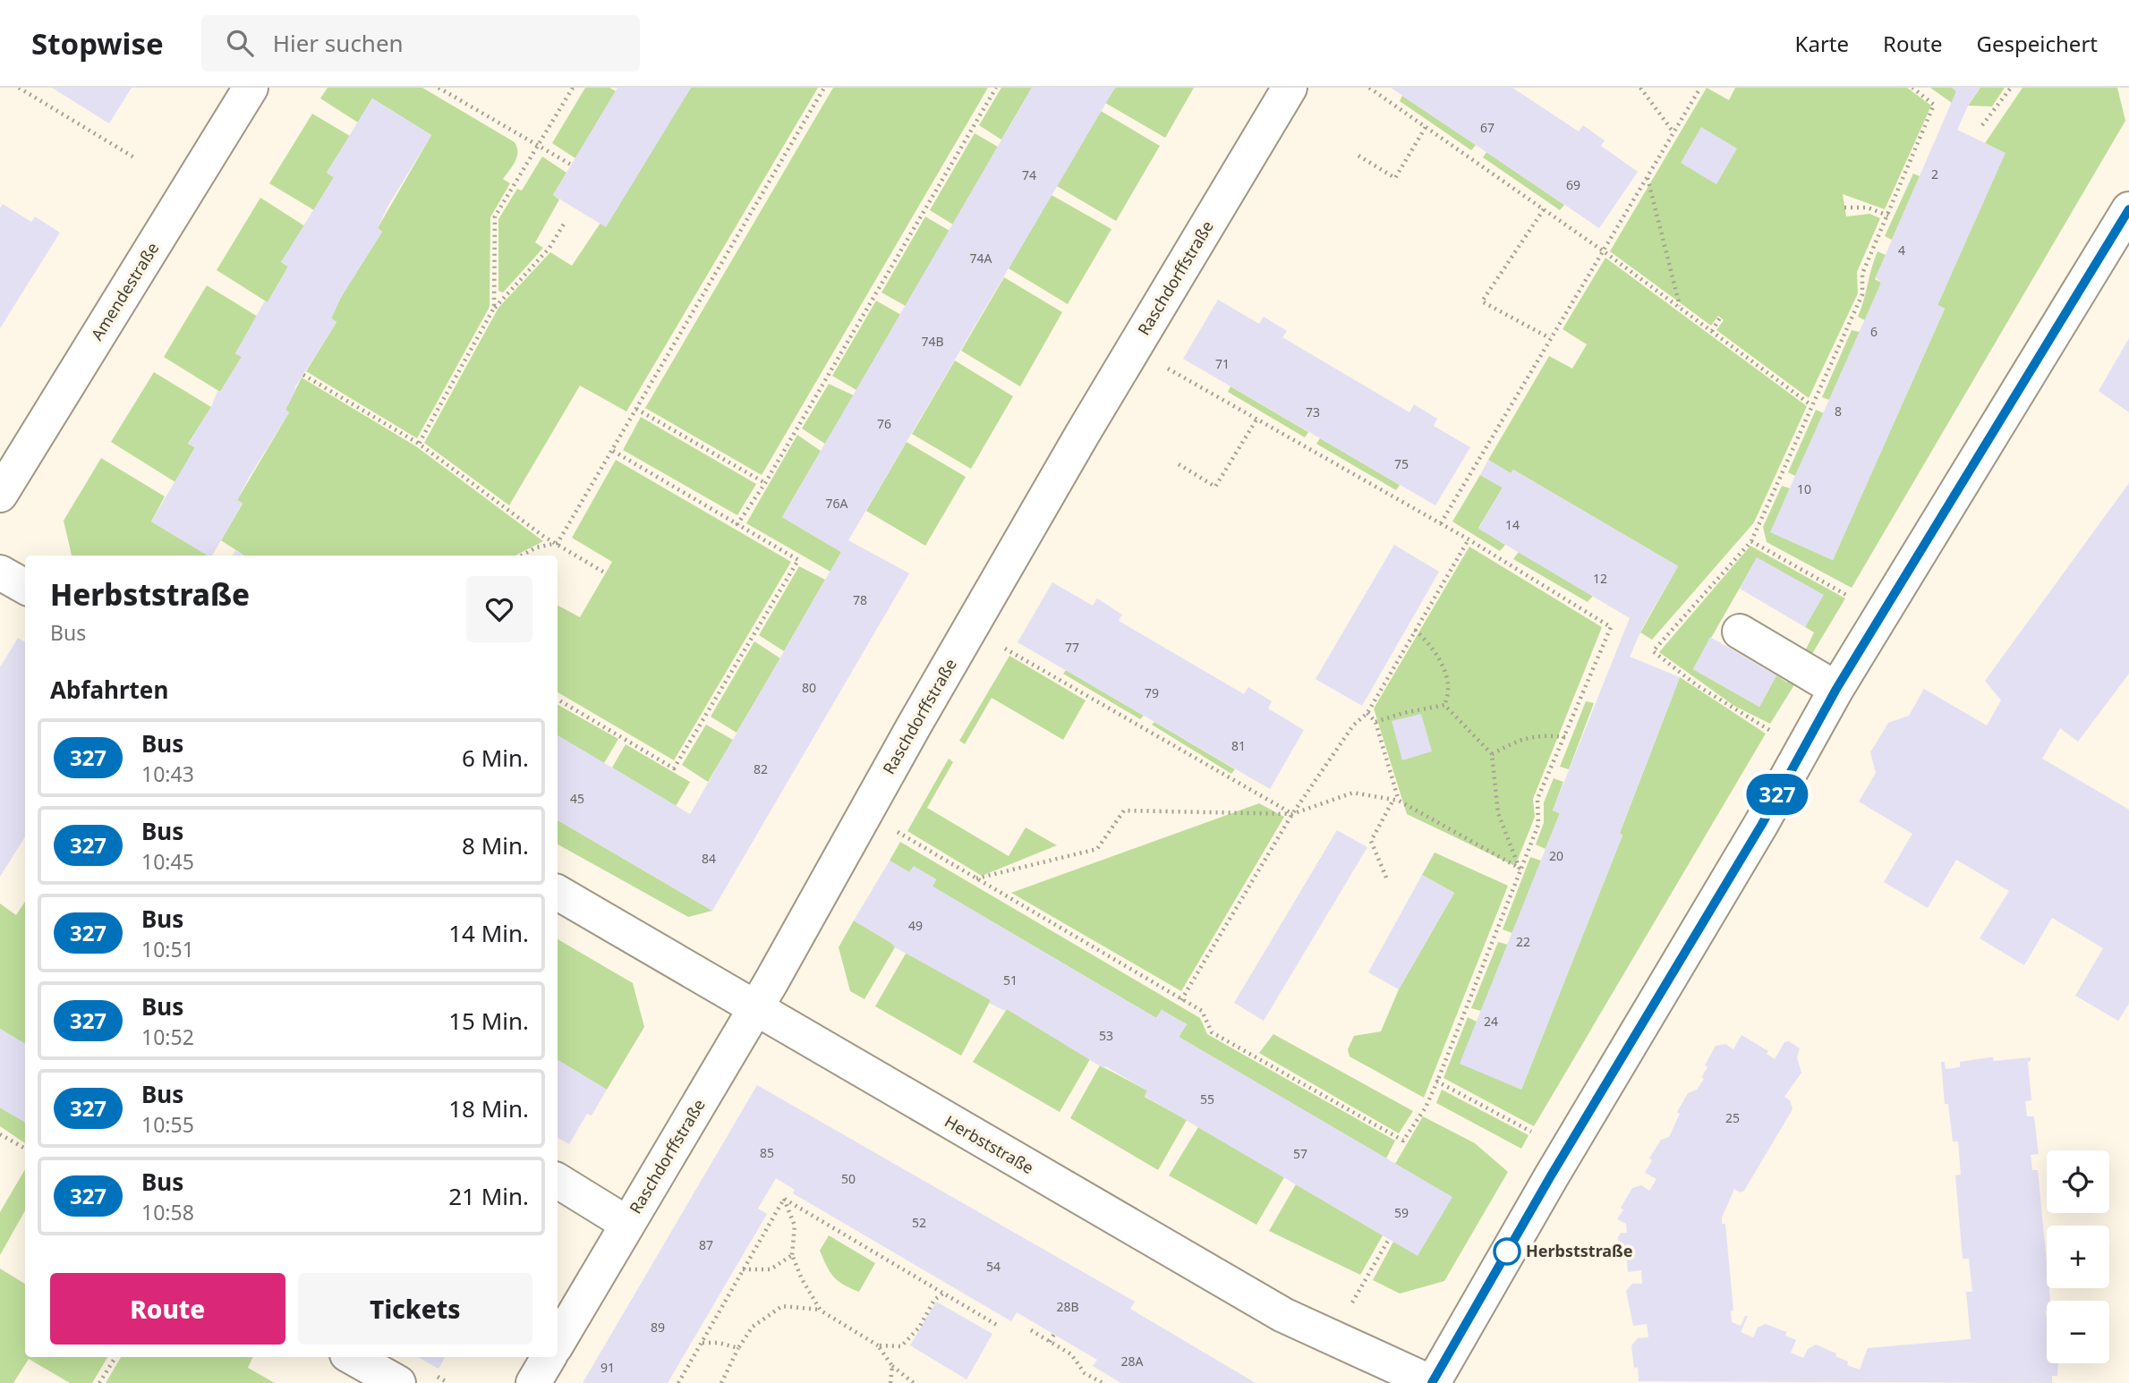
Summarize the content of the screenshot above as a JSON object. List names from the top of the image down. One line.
{"streets":{"street":["Raschdorffstraße","Amendestraße","Herbststraße"]},"crossings":[["Raschdorffstraße","Herbststraße"]],"places":["Herbststraße"],"lines":["bus line 327"],"house_numbers":["67","2","74","69","4","74A","6","74B","71","8","73","76","75","10","76A","14","12","78","77","80","79","81","82","45","20","84","49","22","51","24","53","55","25","85","57","50","59","52","87","54","28B","89","28A","91"],"page":{"header":"Stopwise","search":"Hier suchen","nav":["Karte","Route","Gespeichert"],"on_map":"327","heading":[["Herbststraße","Bus"],"Abfahrten"],"list":[{"mark":"327","name":"Bus","note":"10:43","value":"6 Min."},{"mark":"327","name":"Bus","note":"10:45","value":"8 Min."},{"mark":"327","name":"Bus","note":"10:51","value":"14 Min."},{"mark":"327","name":"Bus","note":"10:52","value":"15 Min."},{"mark":"327","name":"Bus","note":"10:55","value":"18 Min."},{"mark":"327","name":"Bus","note":"10:58","value":"21 Min."}],"map_buttons":["+","−"],"buttons":["Route","Tickets"]}}
